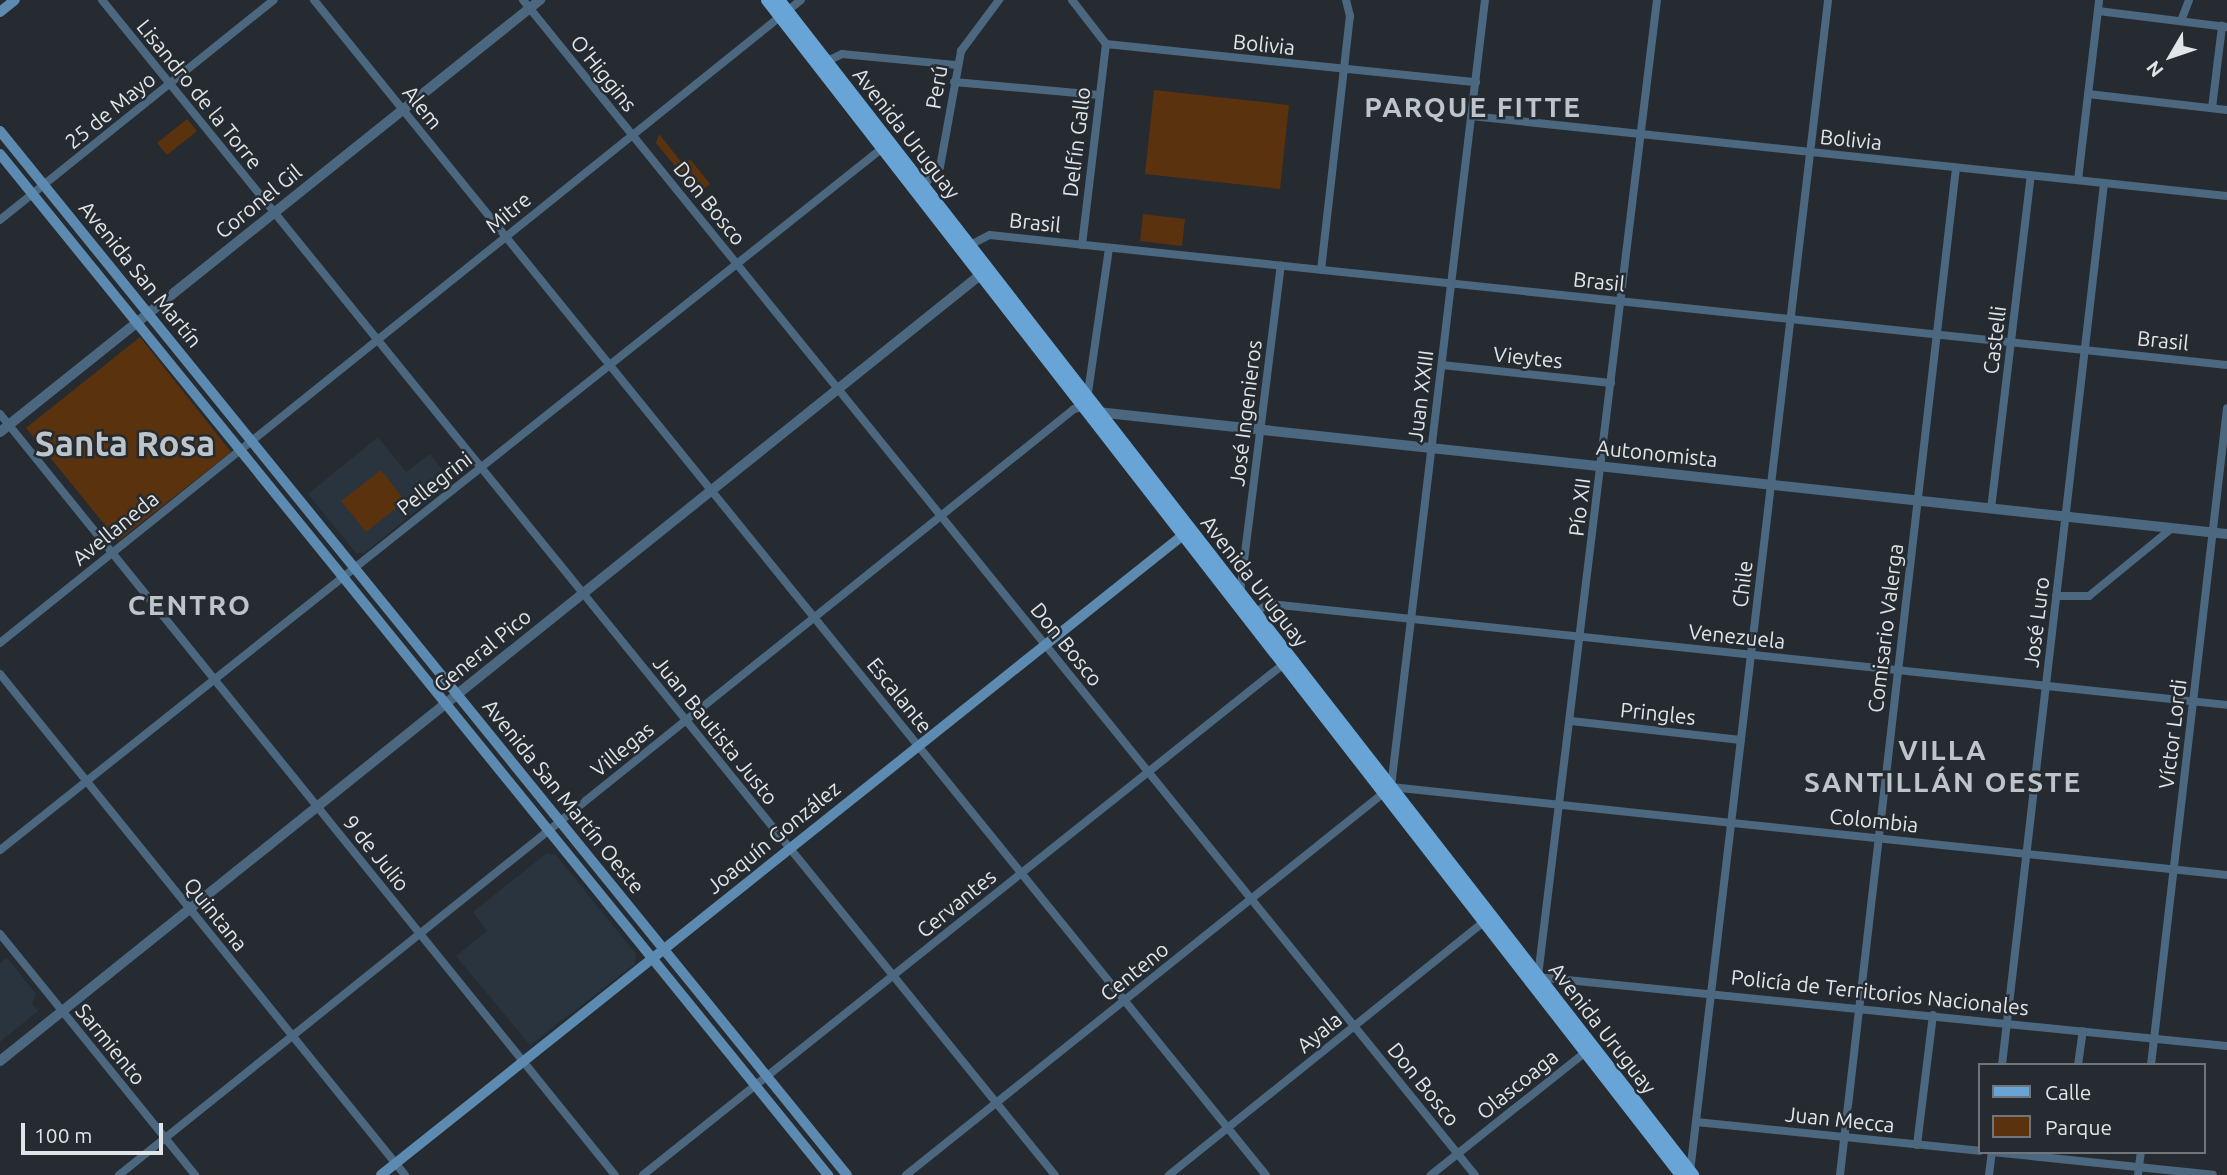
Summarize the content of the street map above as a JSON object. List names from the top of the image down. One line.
{"streets":{"main road":["Avenida Uruguay","Avenida San Martín","Avenida San Martín Oeste","Joaquín González"],"street":["Bolivia","O'Higgins","Perú","Lisandro de la Torre","Alem","25 de Mayo","Delfín Gallo","Coronel Gil","Don Bosco","Mitre","Brasil","Castelli","Vieytes","Juan XXIII","José Ingenieros","Autonomista","Pellegrini","Pío XII","Avellaneda","Chile","José Luro","Comisario Valerga","Venezuela","General Pico","Escalante","Pringles","Juan Bautista Justo","Víctor Lordi","Villegas","Colombia","9 de Julio","Cervantes","Quintana","Centeno","Policía de Territorios Nacionales","Ayala","Sarmiento","Olascoaga","Juan Mecca"]},"crossings":[["Bolivia","Delfín Gallo"],["Bolivia","Castelli"],["Bolivia","Juan XXIII"],["Bolivia","Pío XII"],["Bolivia","Chile"],["Bolivia","José Luro"],["Bolivia","Comisario Valerga"],["O'Higgins","Coronel Gil"],["O'Higgins","Don Bosco"],["O'Higgins","Mitre"],["Perú","Avenida Uruguay"],["Lisandro de la Torre","25 de Mayo"],["Lisandro de la Torre","Coronel Gil"],["Lisandro de la Torre","Mitre"],["Lisandro de la Torre","Juan Bautista Justo"],["Alem","Coronel Gil"],["Alem","Mitre"],["Alem","Escalante"],["25 de Mayo","Avenida San Martín"],["Avenida Uruguay","Mitre"],["Avenida Uruguay","Brasil"],["Avenida Uruguay","Juan XXIII"],["Avenida Uruguay","José Ingenieros"],["Avenida Uruguay","Autonomista"],["Avenida Uruguay","Pellegrini"],["Avenida Uruguay","Pío XII"],["Avenida Uruguay","Chile"],["Avenida Uruguay","Venezuela"],["Avenida Uruguay","General Pico"],["Avenida Uruguay","Villegas"],["Avenida Uruguay","Colombia"],["Avenida Uruguay","Joaquín González"],["Avenida Uruguay","Cervantes"],["Avenida Uruguay","Centeno"],["Avenida Uruguay","Policía de Territorios Nacionales"],["Avenida Uruguay","Ayala"],["Avenida Uruguay","Olascoaga"],["Delfín Gallo","Brasil"],["Coronel Gil","Avenida San Martín"],["Coronel Gil","9 de Julio"],["Don Bosco","Mitre"],["Don Bosco","Pellegrini"],["Don Bosco","General Pico"],["Don Bosco","Villegas"],["Don Bosco","Joaquín González"],["Don Bosco","Cervantes"],["Don Bosco","Centeno"],["Don Bosco","Ayala"],["Don Bosco","Olascoaga"],["Mitre","Avenida San Martín"],["Mitre","Avellaneda"],["Mitre","Escalante"],["Mitre","Juan Bautista Justo"],["Mitre","Avenida San Martín Oeste"],["Brasil","Castelli"],["Brasil","Juan XXIII"],["Brasil","José Ingenieros"],["Brasil","Pío XII"],["Brasil","Chile"],["Brasil","José Luro"],["Brasil","Comisario Valerga"],["Avenida San Martín","Avellaneda"],["Avenida San Martín","Avenida San Martín Oeste"],["Castelli","Autonomista"],["Vieytes","Juan XXIII"],["Vieytes","Pío XII"],["Juan XXIII","Autonomista"],["Juan XXIII","Venezuela"],["Juan XXIII","Colombia"],["Juan XXIII","Centeno"],["José Ingenieros","Autonomista"],["Autonomista","Pío XII"],["Autonomista","Chile"],["Autonomista","José Luro"],["Autonomista","Comisario Valerga"],["Autonomista","Víctor Lordi"],["Pellegrini","Escalante"],["Pellegrini","Juan Bautista Justo"],["Pellegrini","Avenida San Martín Oeste"],["Pellegrini","9 de Julio"],["Pellegrini","Quintana"],["Pío XII","Venezuela"],["Pío XII","Pringles"],["Pío XII","Colombia"],["Pío XII","Policía de Territorios Nacionales"],["Avellaneda","Avenida San Martín Oeste"],["Avellaneda","9 de Julio"],["Chile","Venezuela"],["Chile","Pringles"],["Chile","Colombia"],["Chile","Policía de Territorios Nacionales"],["Chile","Juan Mecca"],["José Luro","Venezuela"],["José Luro","Colombia"],["José Luro","Policía de Territorios Nacionales"],["Comisario Valerga","Venezuela"],["Comisario Valerga","Colombia"],["Comisario Valerga","Policía de Territorios Nacionales"],["Comisario Valerga","Juan Mecca"],["Venezuela","Víctor Lordi"],["General Pico","Escalante"],["General Pico","Juan Bautista Justo"],["General Pico","Avenida San Martín Oeste"],["General Pico","9 de Julio"],["General Pico","Quintana"],["General Pico","Sarmiento"],["Escalante","Villegas"],["Escalante","Joaquín González"],["Escalante","Cervantes"],["Escalante","Centeno"],["Escalante","Ayala"],["Juan Bautista Justo","Villegas"],["Juan Bautista Justo","Joaquín González"],["Juan Bautista Justo","Cervantes"],["Juan Bautista Justo","Centeno"],["Víctor Lordi","Colombia"],["Víctor Lordi","Policía de Territorios Nacionales"],["Villegas","Avenida San Martín Oeste"],["Villegas","9 de Julio"],["Villegas","Quintana"],["Villegas","Sarmiento"],["Avenida San Martín Oeste","Joaquín González"],["Avenida San Martín Oeste","Cervantes"],["Colombia","Centeno"],["Joaquín González","9 de Julio"],["Joaquín González","Quintana"]],"districts":["PARQUE FITTE","Santa Rosa","CENTRO","VILLA SANTILLÁN OESTE"],"legend":["Calle","Parque"],"scale_bar":"100 m","north":"bottom left"}
